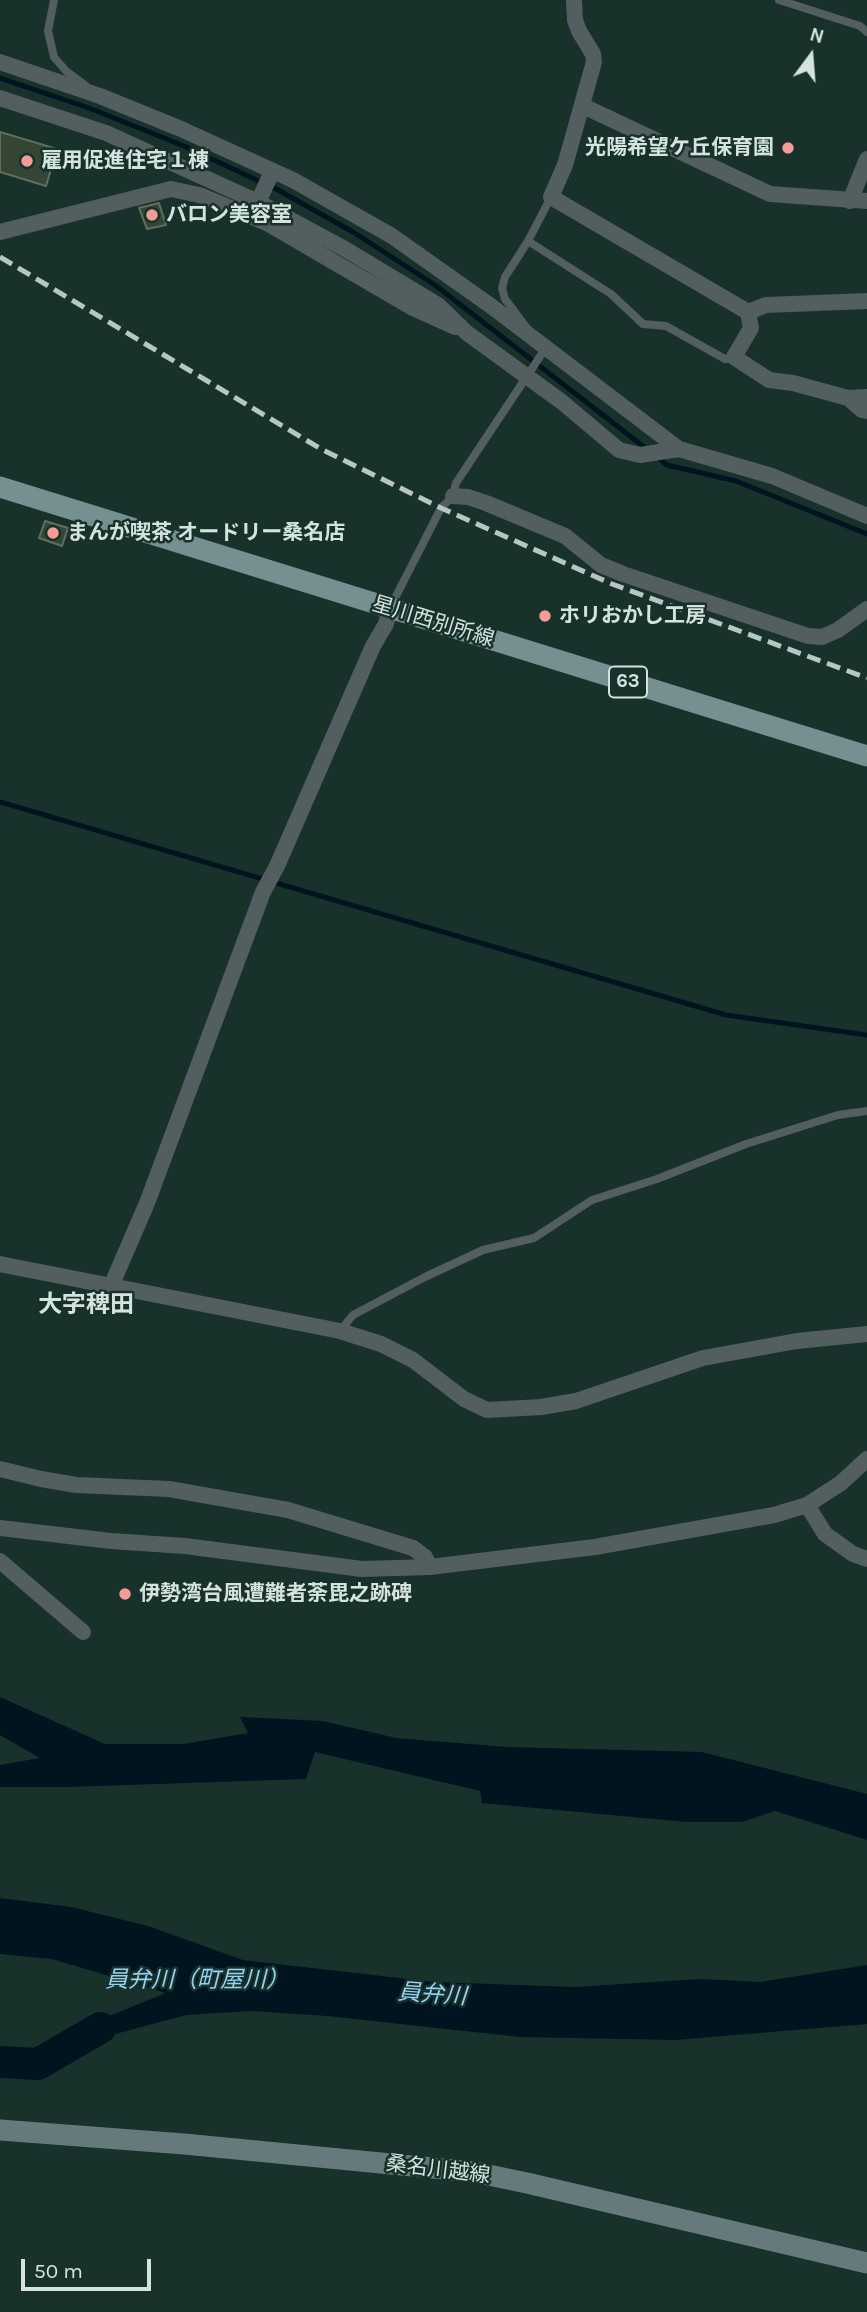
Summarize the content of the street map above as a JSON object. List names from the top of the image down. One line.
{"streets":{"main road":["星川西別所線","63","桑名川越線"]},"districts":["大字稗田"],"water":["員弁川（町屋川）","員弁川"],"places":["光陽希望ケ丘保育園","雇用促進住宅１棟","バロン美容室","まんが喫茶 オードリー桑名店","ホリおかし工房","伊勢湾台風遭難者荼毘之跡碑"],"scale_bar":"50 m","north":"top"}
